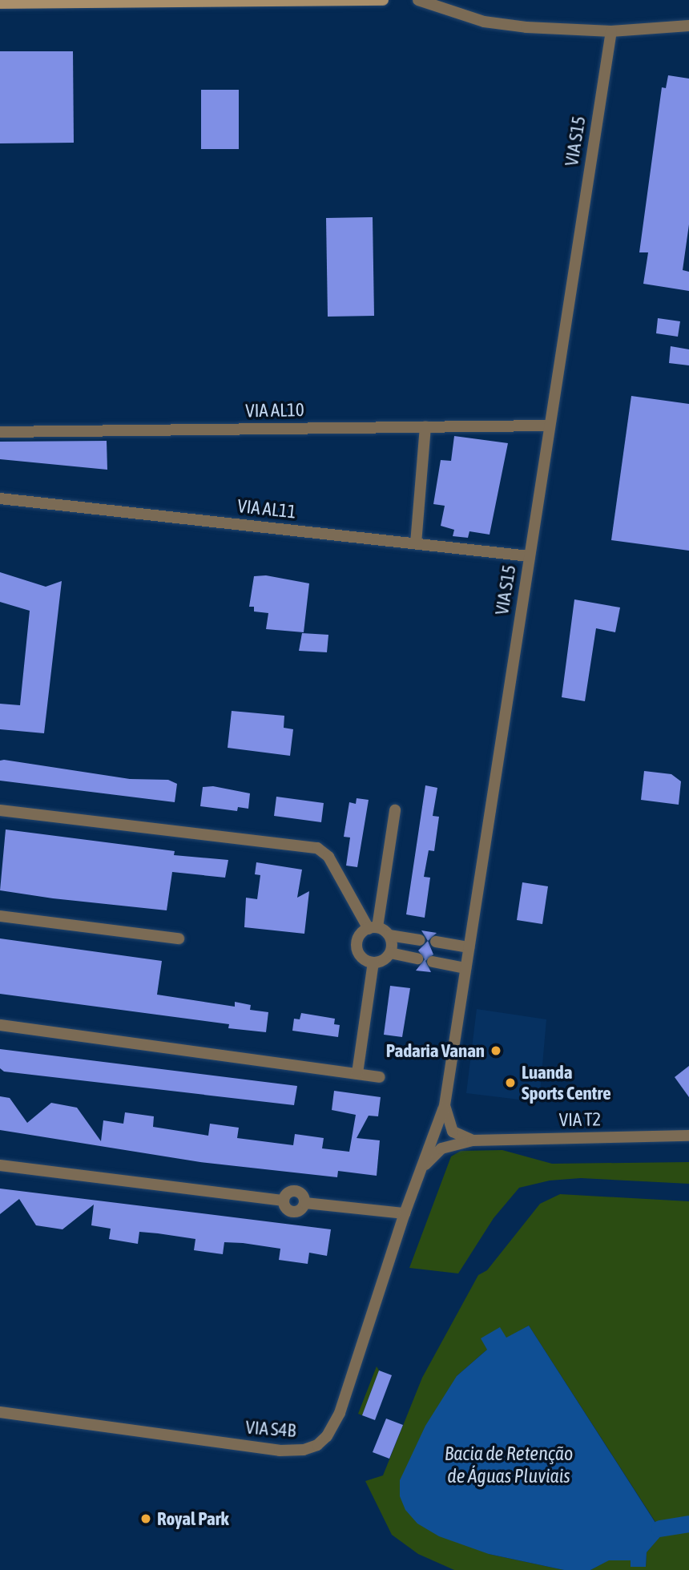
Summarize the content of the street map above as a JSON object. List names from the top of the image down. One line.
{"streets":{"street":["VIA S15","VIA AL10","VIA AL11","VIA T2","VIA S4B"]},"crossings":[["VIA S15","VIA AL10"],["VIA S15","VIA AL11"],["VIA S15","VIA T2"],["VIA S15","VIA S4B"],["VIA T2","VIA S4B"]],"water":["Bacia de Retenção de Águas Pluviais"],"places":["Padaria Vanan","Luanda Sports Centre","Royal Park"]}
